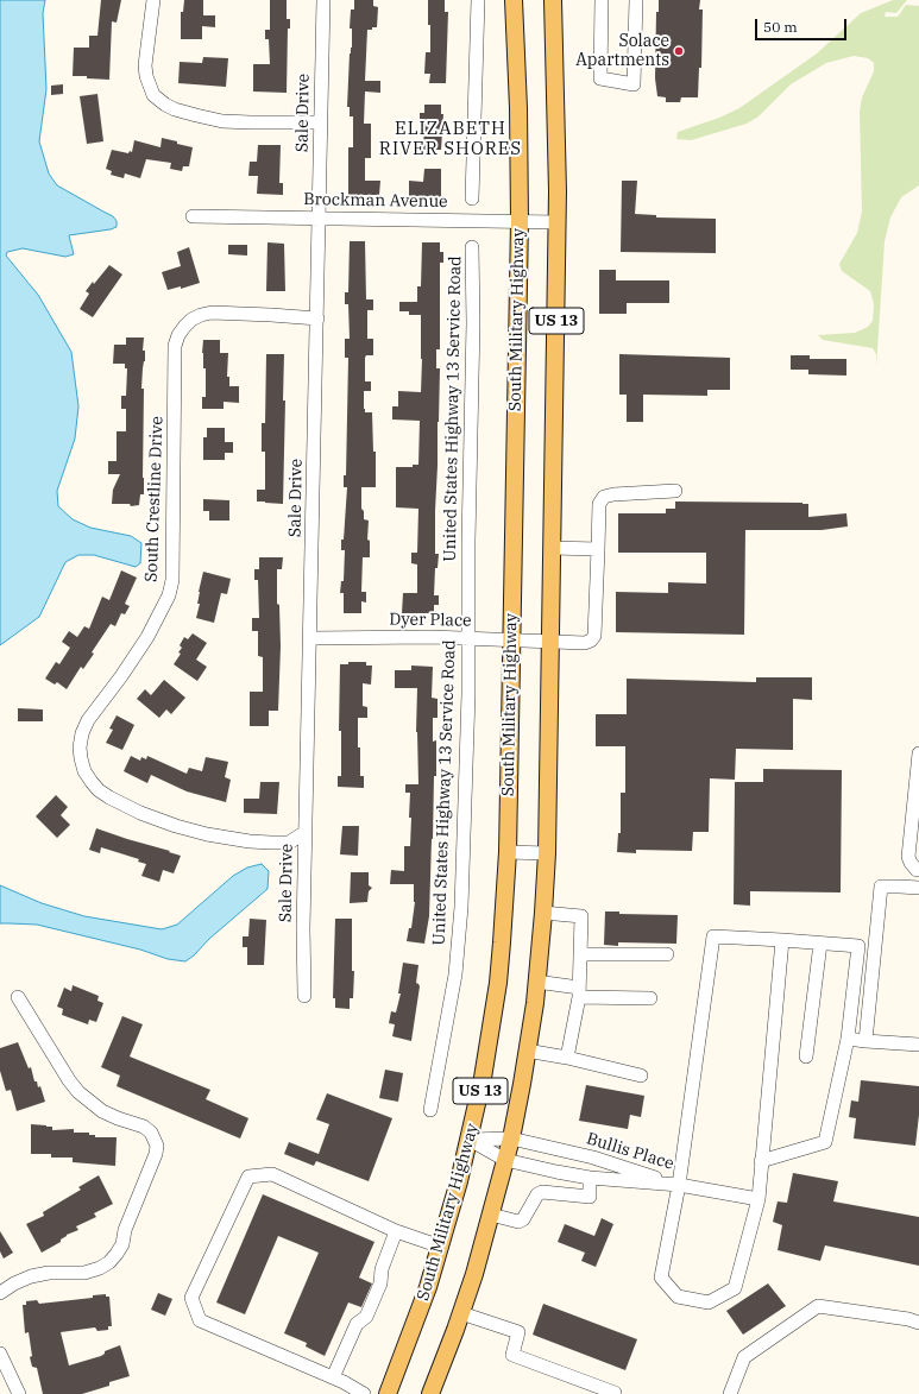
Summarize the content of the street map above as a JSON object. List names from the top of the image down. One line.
{"streets":{"main road":["South Military Highway","US 13"],"street":["Sale Drive","Brockman Avenue","United States Highway 13 Service Road","South Crestline Drive","Dyer Place","Bullis Place"]},"crossings":[["Sale Drive","Brockman Avenue"],["Sale Drive","South Crestline Drive"],["Sale Drive","Dyer Place"],["Brockman Avenue","South Military Highway"],["Brockman Avenue","US 13"],["South Military Highway","Dyer Place"],["South Military Highway","Bullis Place"],["US 13","Dyer Place"],["US 13","Bullis Place"],["United States Highway 13 Service Road","Dyer Place"]],"districts":["ELIZABETH RIVER SHORES"],"places":["Solace Apartments"],"scale_bar":"50 m"}
